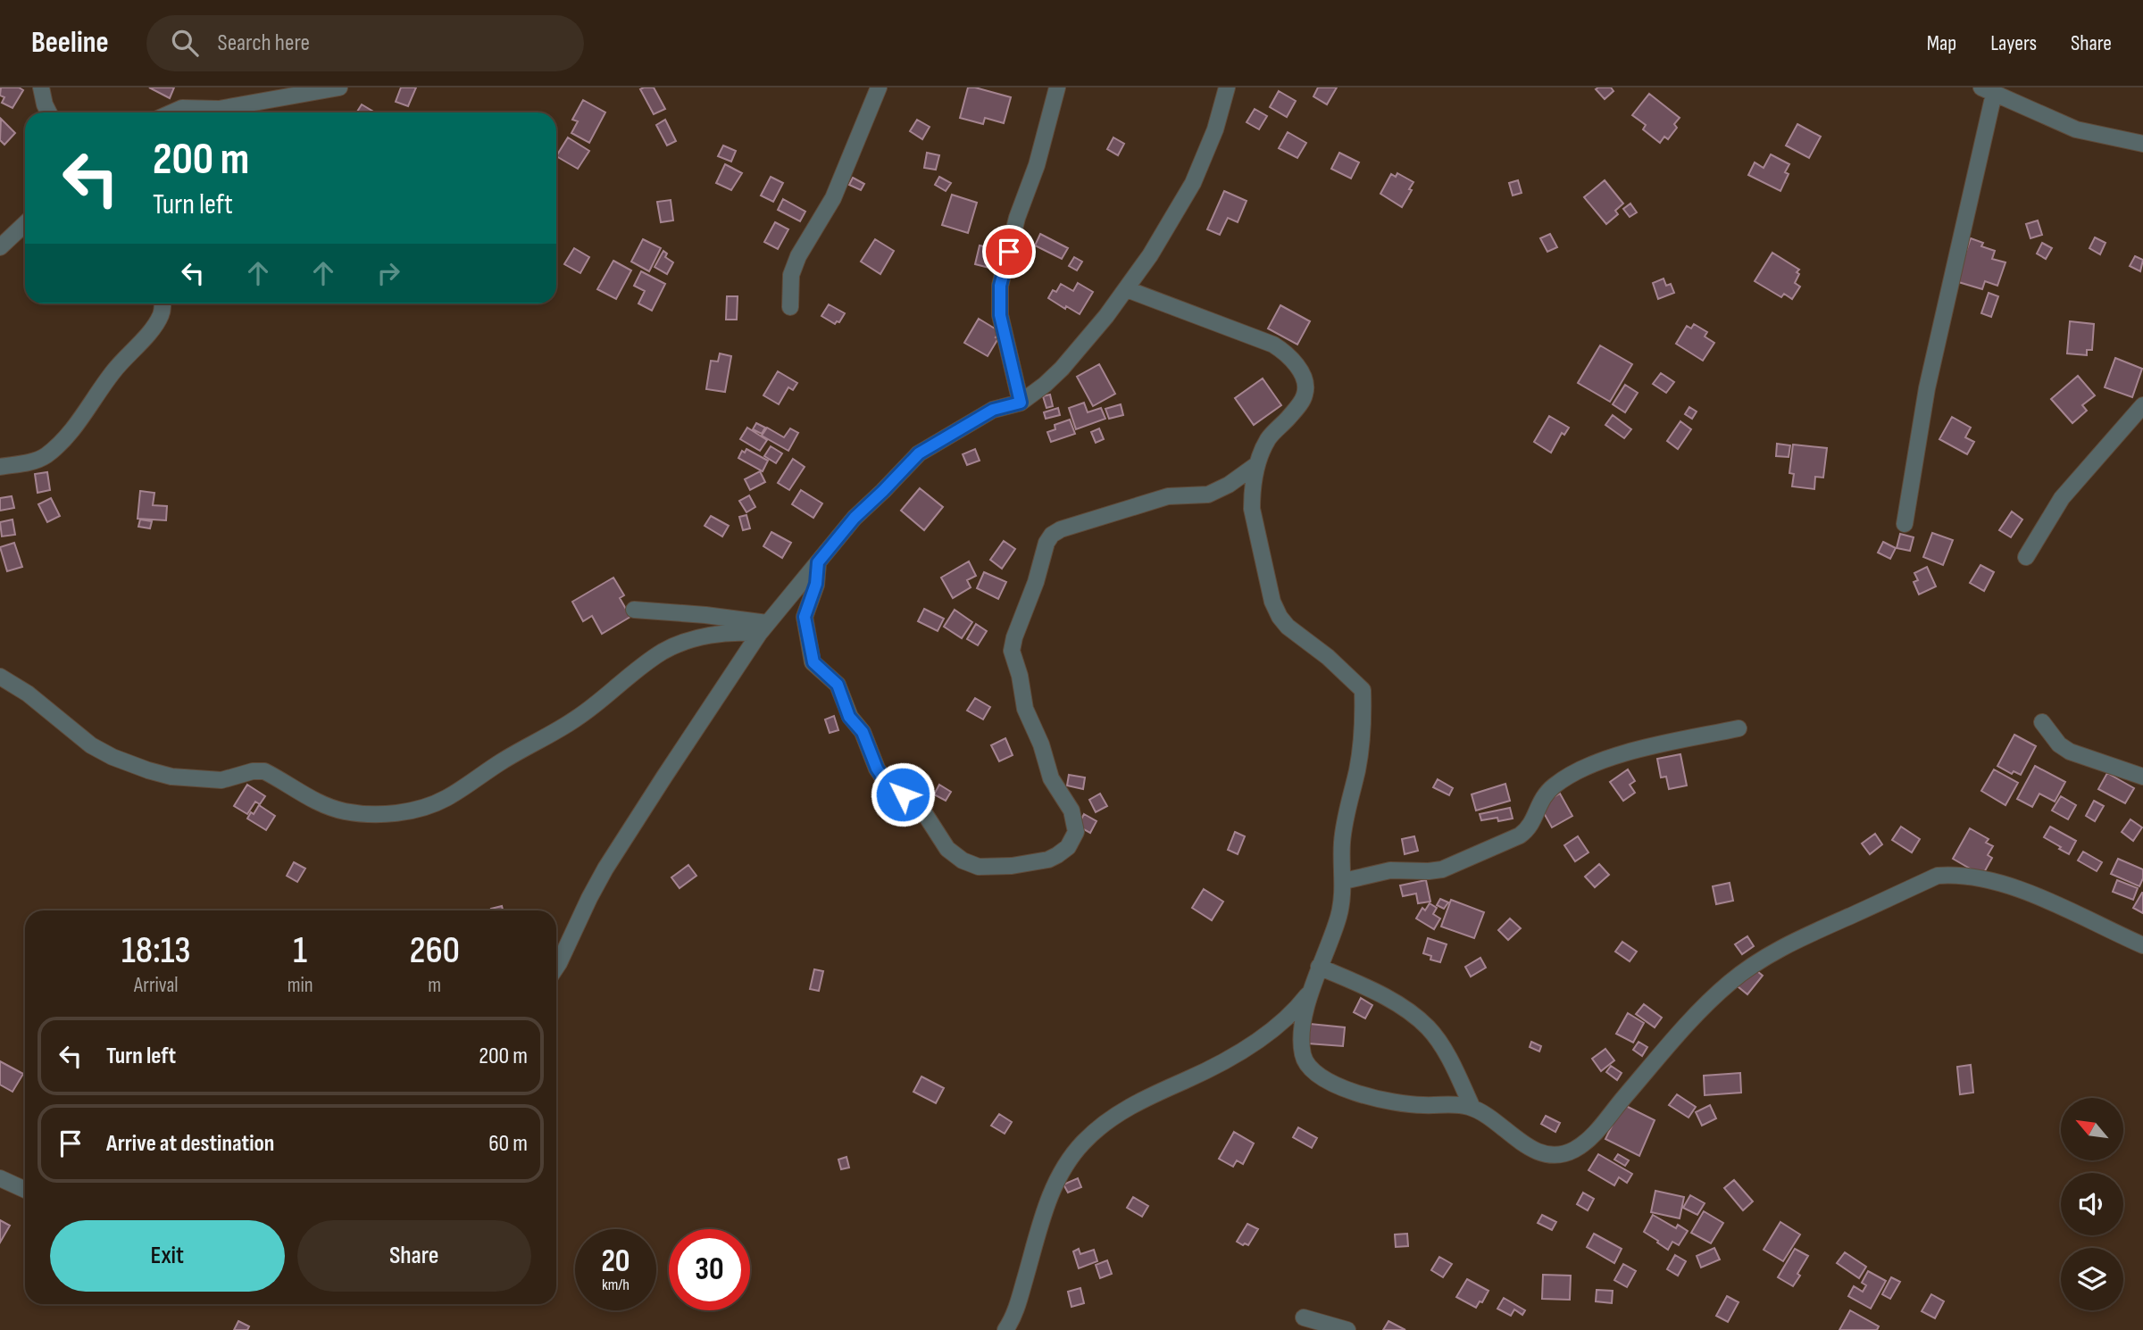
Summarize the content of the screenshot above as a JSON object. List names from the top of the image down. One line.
{"north":"top left","page":{"header":"Beeline","search":"Search here","nav":["Map","Layers","Share"],"turn":["200 m","Turn left"],"eta":["18:13","Arrival","1","min","260","m"],"list":[{"name":"Turn left","value":"200 m"},{"name":"Arrive at destination","value":"60 m"}],"buttons":["Exit","Share"],"speed":"20 km/h","limit":"30"}}
